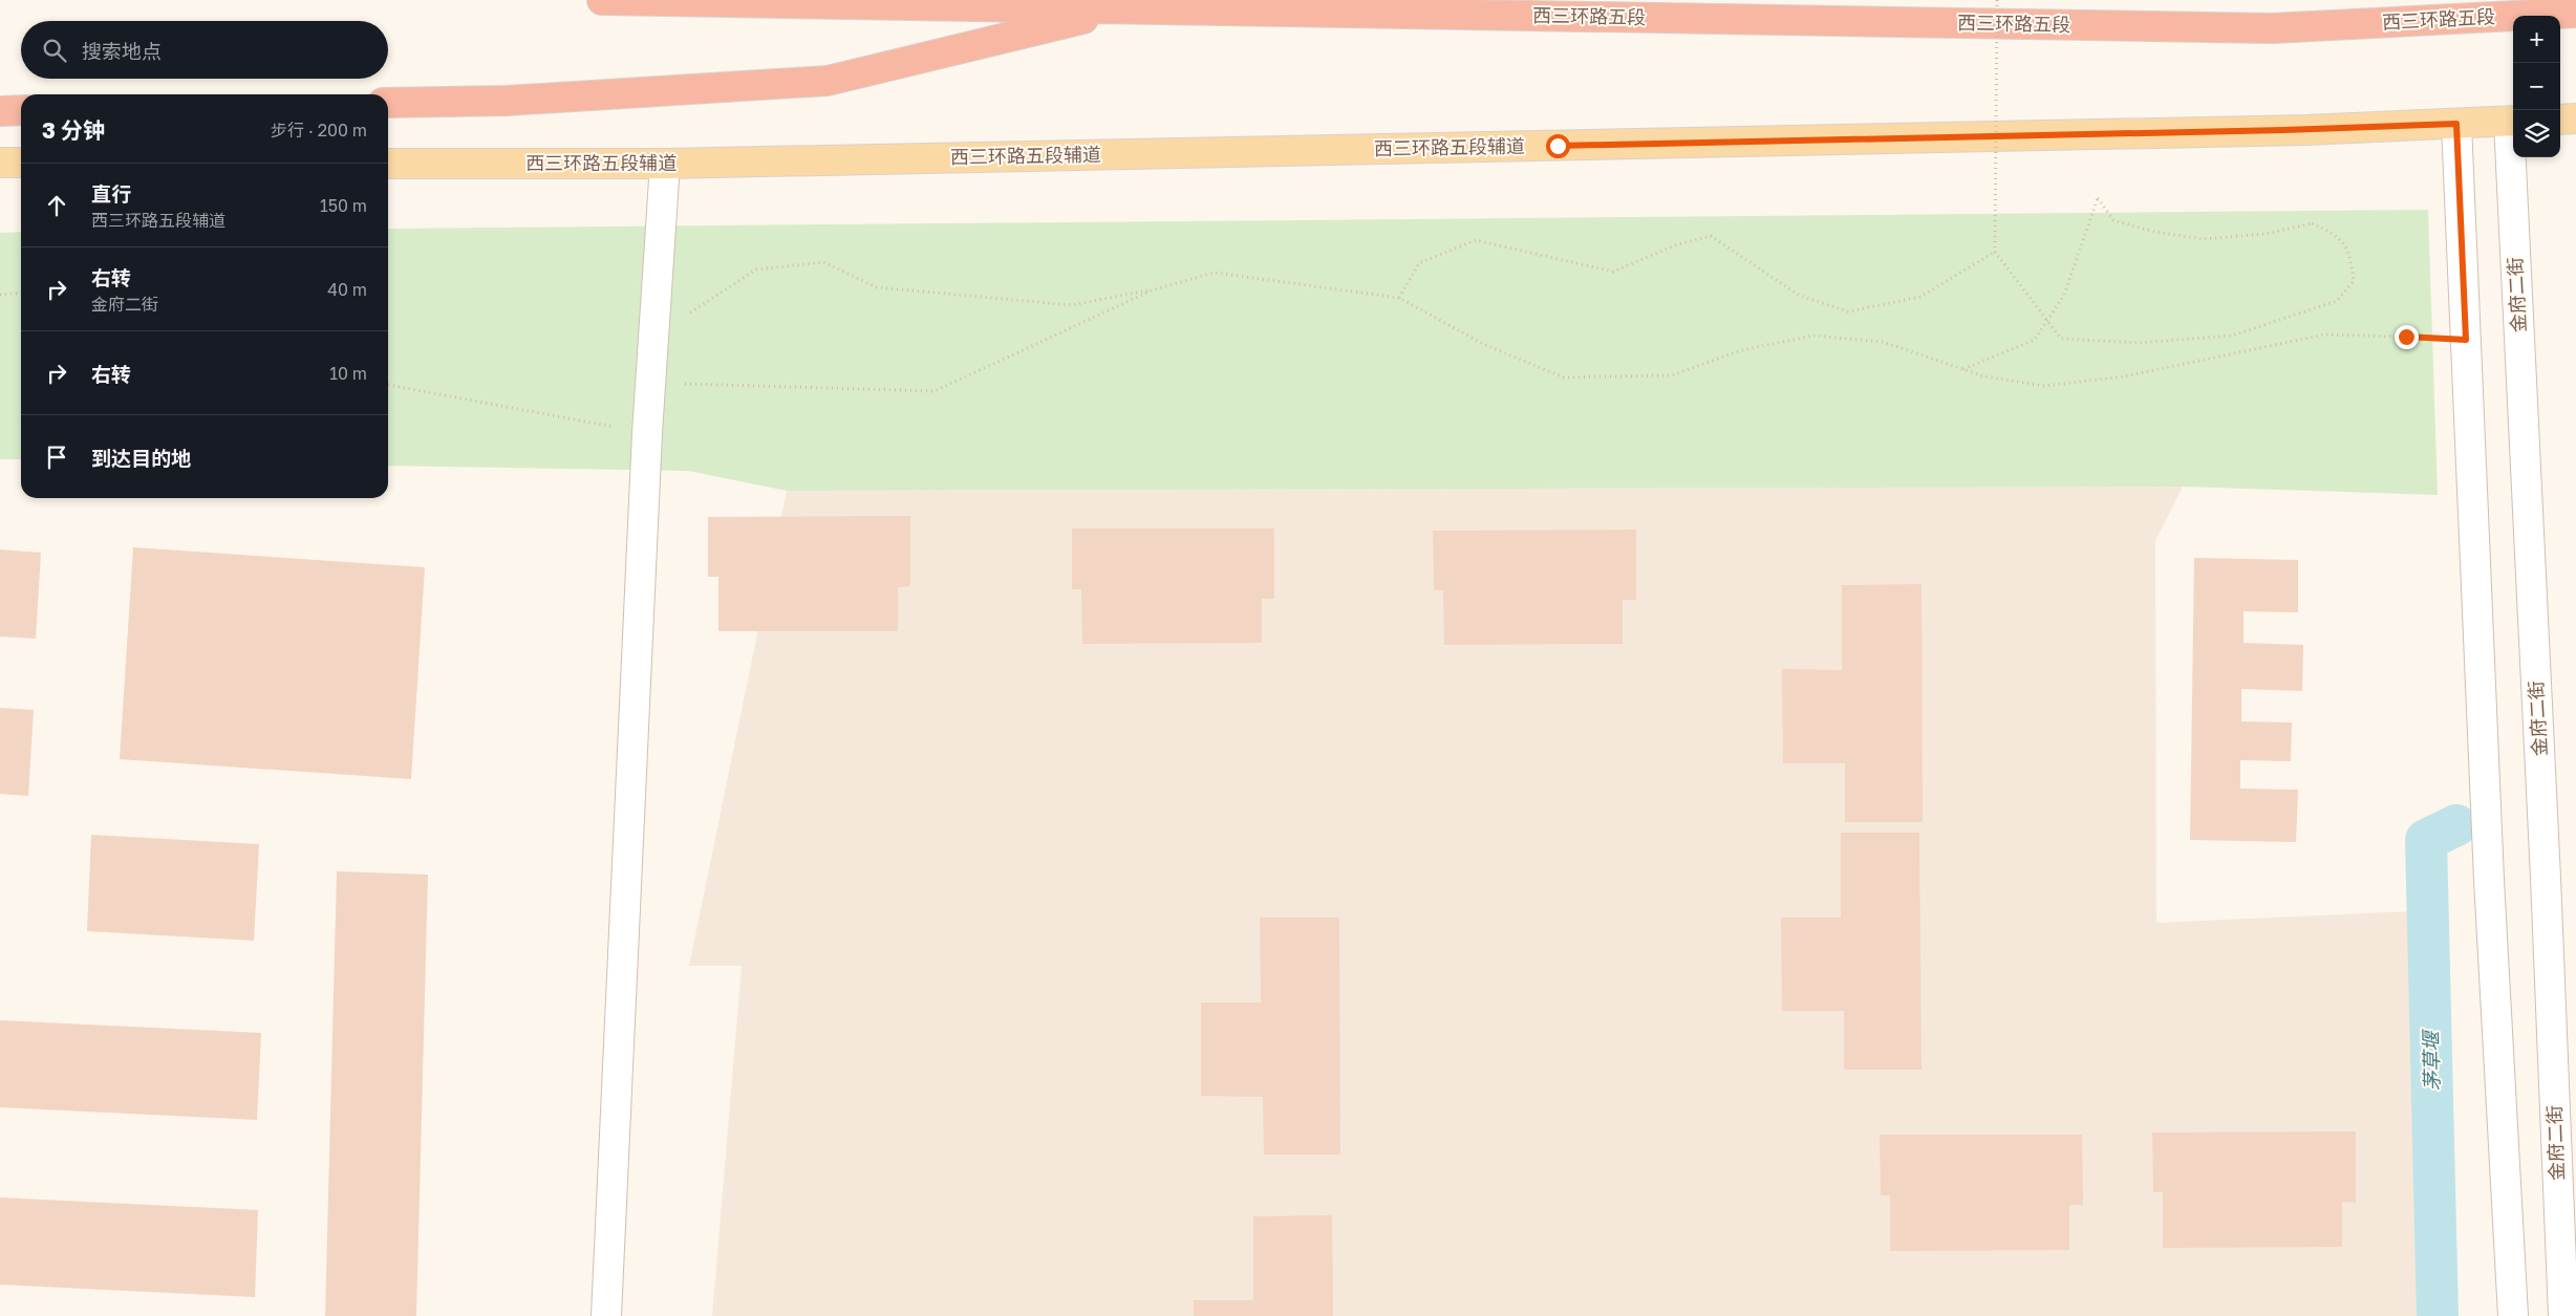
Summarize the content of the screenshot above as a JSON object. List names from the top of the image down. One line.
{"streets":{"highway":["西三环路五段"],"main road":["西三环路五段辅道"],"street":["金府二街"]},"water":["茅草堰"],"page":{"map_buttons":["+","−"],"search":"搜索地点","heading":["3 分钟","步行 · 200 m"],"list":[["直行","西三环路五段辅道","150 m"],["右转","金府二街","40 m"],["右转","10 m"],"到达目的地"]}}
